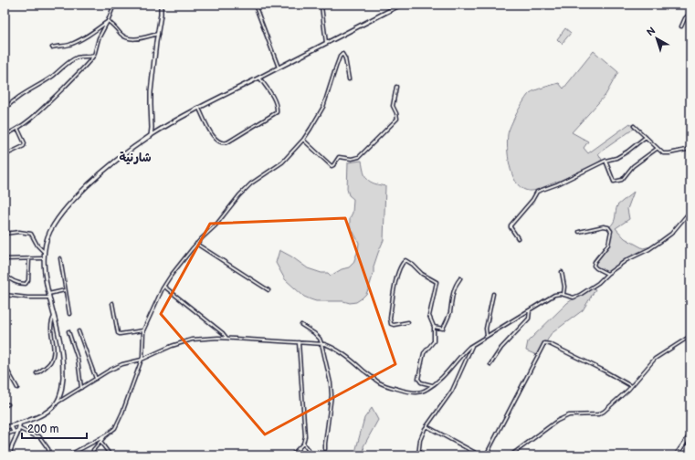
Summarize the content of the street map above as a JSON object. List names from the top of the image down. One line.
{"districts":["شارنية"],"scale_bar":"200 m","north":"top left"}
